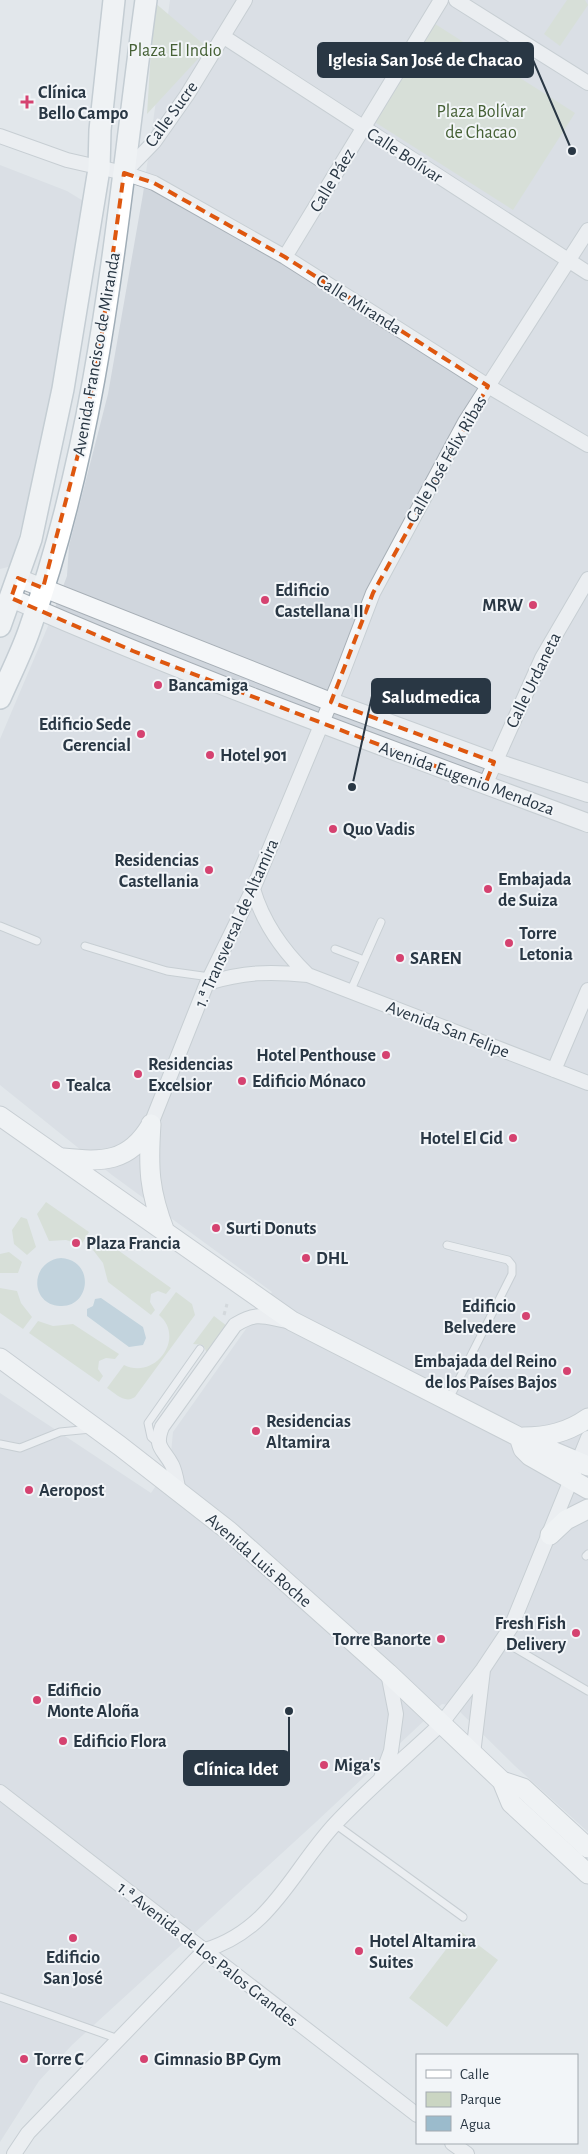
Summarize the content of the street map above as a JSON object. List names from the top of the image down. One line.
{"streets":{"main road":["Avenida Francisco de Miranda","Avenida Luis Roche"],"street":["Calle Sucre","Calle Bolívar","Calle Páez","Calle Miranda","Calle José Félix Ribas","Calle Urdaneta","Avenida Eugenio Mendoza","1.ª Transversal de Altamira","Avenida San Felipe","1.ª Avenida de Los Palos Grandes"]},"crossings":[["Calle Sucre","Calle Bolívar"],["Calle Sucre","Calle Miranda"],["Calle Sucre","Avenida Francisco de Miranda"],["Calle Bolívar","Calle Páez"],["Calle Bolívar","Calle José Félix Ribas"],["Calle Páez","Calle Miranda"],["Calle Miranda","Avenida Francisco de Miranda"],["Calle Miranda","Calle José Félix Ribas"],["Avenida Francisco de Miranda","Avenida Eugenio Mendoza"],["Calle José Félix Ribas","Avenida Eugenio Mendoza"],["Calle José Félix Ribas","1.ª Transversal de Altamira"],["Calle Urdaneta","Avenida Eugenio Mendoza"],["Avenida Eugenio Mendoza","1.ª Transversal de Altamira"],["1.ª Transversal de Altamira","Avenida San Felipe"]],"parks":["Plaza El Indio","Plaza Bolívar de Chacao"],"places":{"health":["Clínica Bello Campo"],"other":["Iglesia San José de Chacao","Edificio Castellana II","MRW","Bancamiga","Edificio Sede Gerencial","Hotel 901","Saludmedica","Quo Vadis","Residencias Castellania","Embajada de Suiza","Torre Letonia","SAREN","Hotel Penthouse","Residencias Excelsior","Edificio Mónaco","Tealca","Hotel El Cid","Surti Donuts","Plaza Francia","DHL","Edificio Belvedere","Embajada del Reino de los Países Bajos","Residencias Altamira","Aeropost","Fresh Fish Delivery","Torre Banorte","Edificio Monte Aloña","Clínica Idet","Edificio Flora","Miga's","Edificio San José","Hotel Altamira Suites","Torre C","Gimnasio BP Gym"]},"legend":["Calle","Parque","Agua"]}
